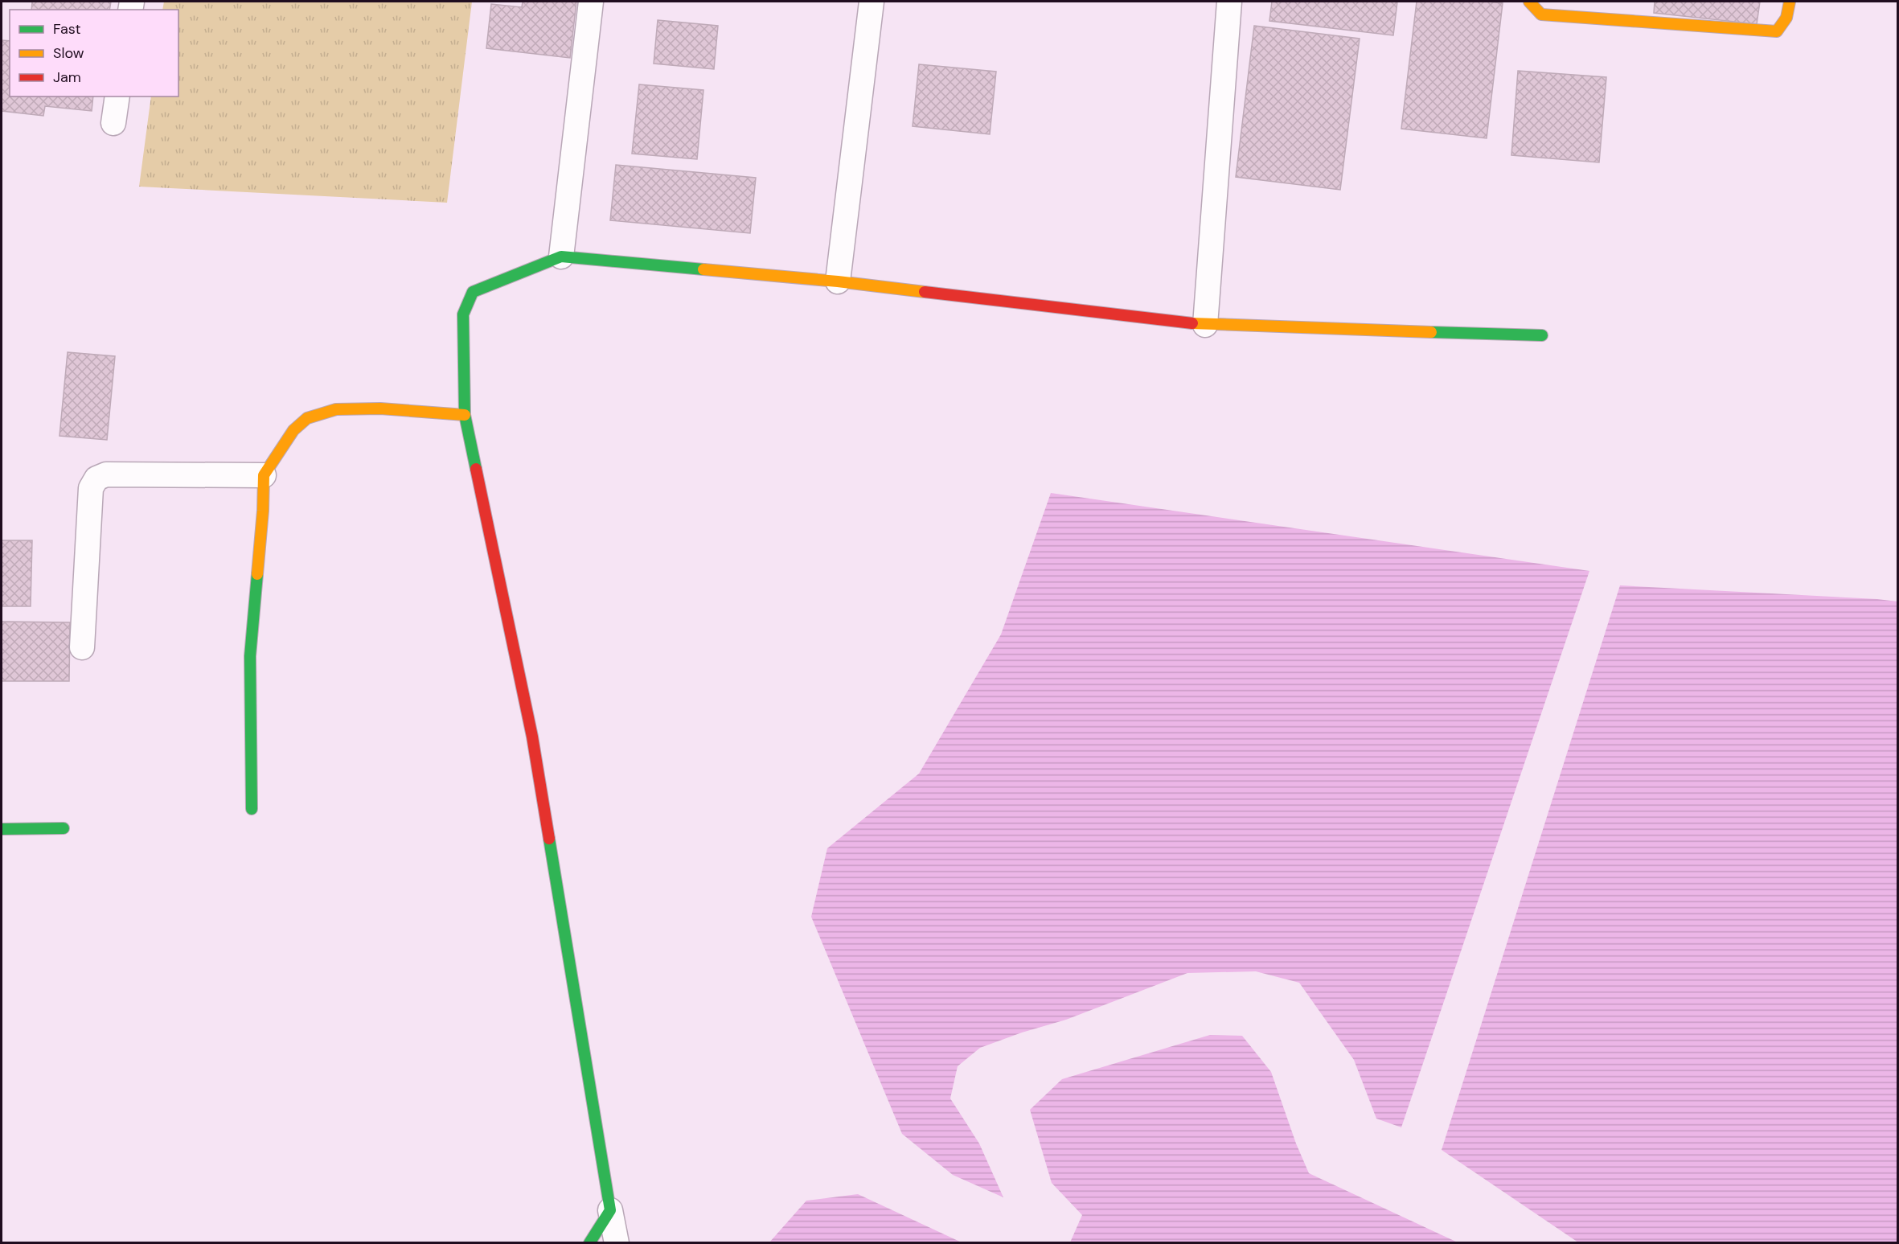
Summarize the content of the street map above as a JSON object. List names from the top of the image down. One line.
{"legend":["Fast","Slow","Jam"]}
